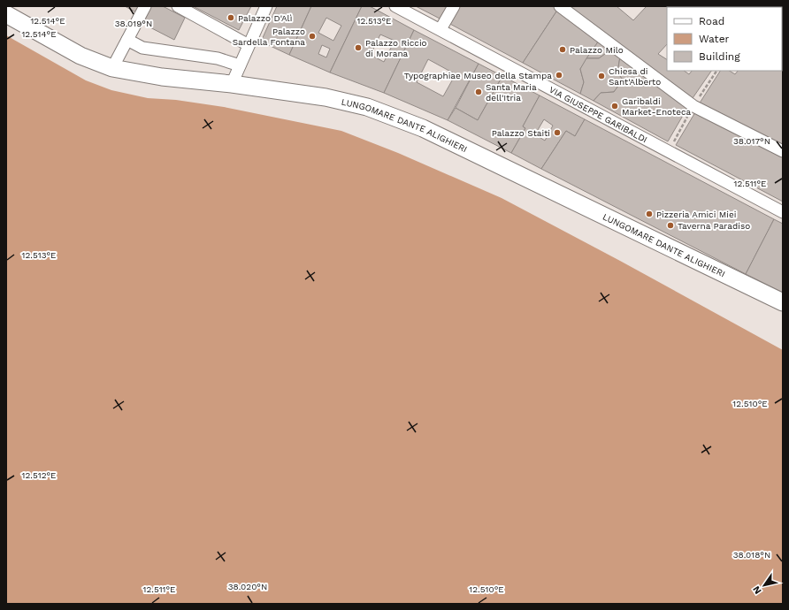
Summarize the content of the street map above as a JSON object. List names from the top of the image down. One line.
{"streets":{"street":["VIA GIUSEPPE GARIBALDI","LUNGOMARE DANTE ALIGHIERI"]},"places":["Palazzo D'Alì","Palazzo Sardella Fontana","Palazzo Riccio di Morana","Palazzo Milo","Typographiae Museo della Stampa","Chiesa di Sant'Alberto","Santa Maria dell'Itria","Garibaldi Market-Enoteca","Palazzo Staiti","Pizzeria Amici Miei","Taverna Paradiso"],"legend":["Road","Water","Building"],"north":"bottom left","coordinates":["12.514°E","12.513°E","38.019°N","38.017°N","12.511°E","12.510°E","12.512°E","38.018°N","38.020°N"]}
